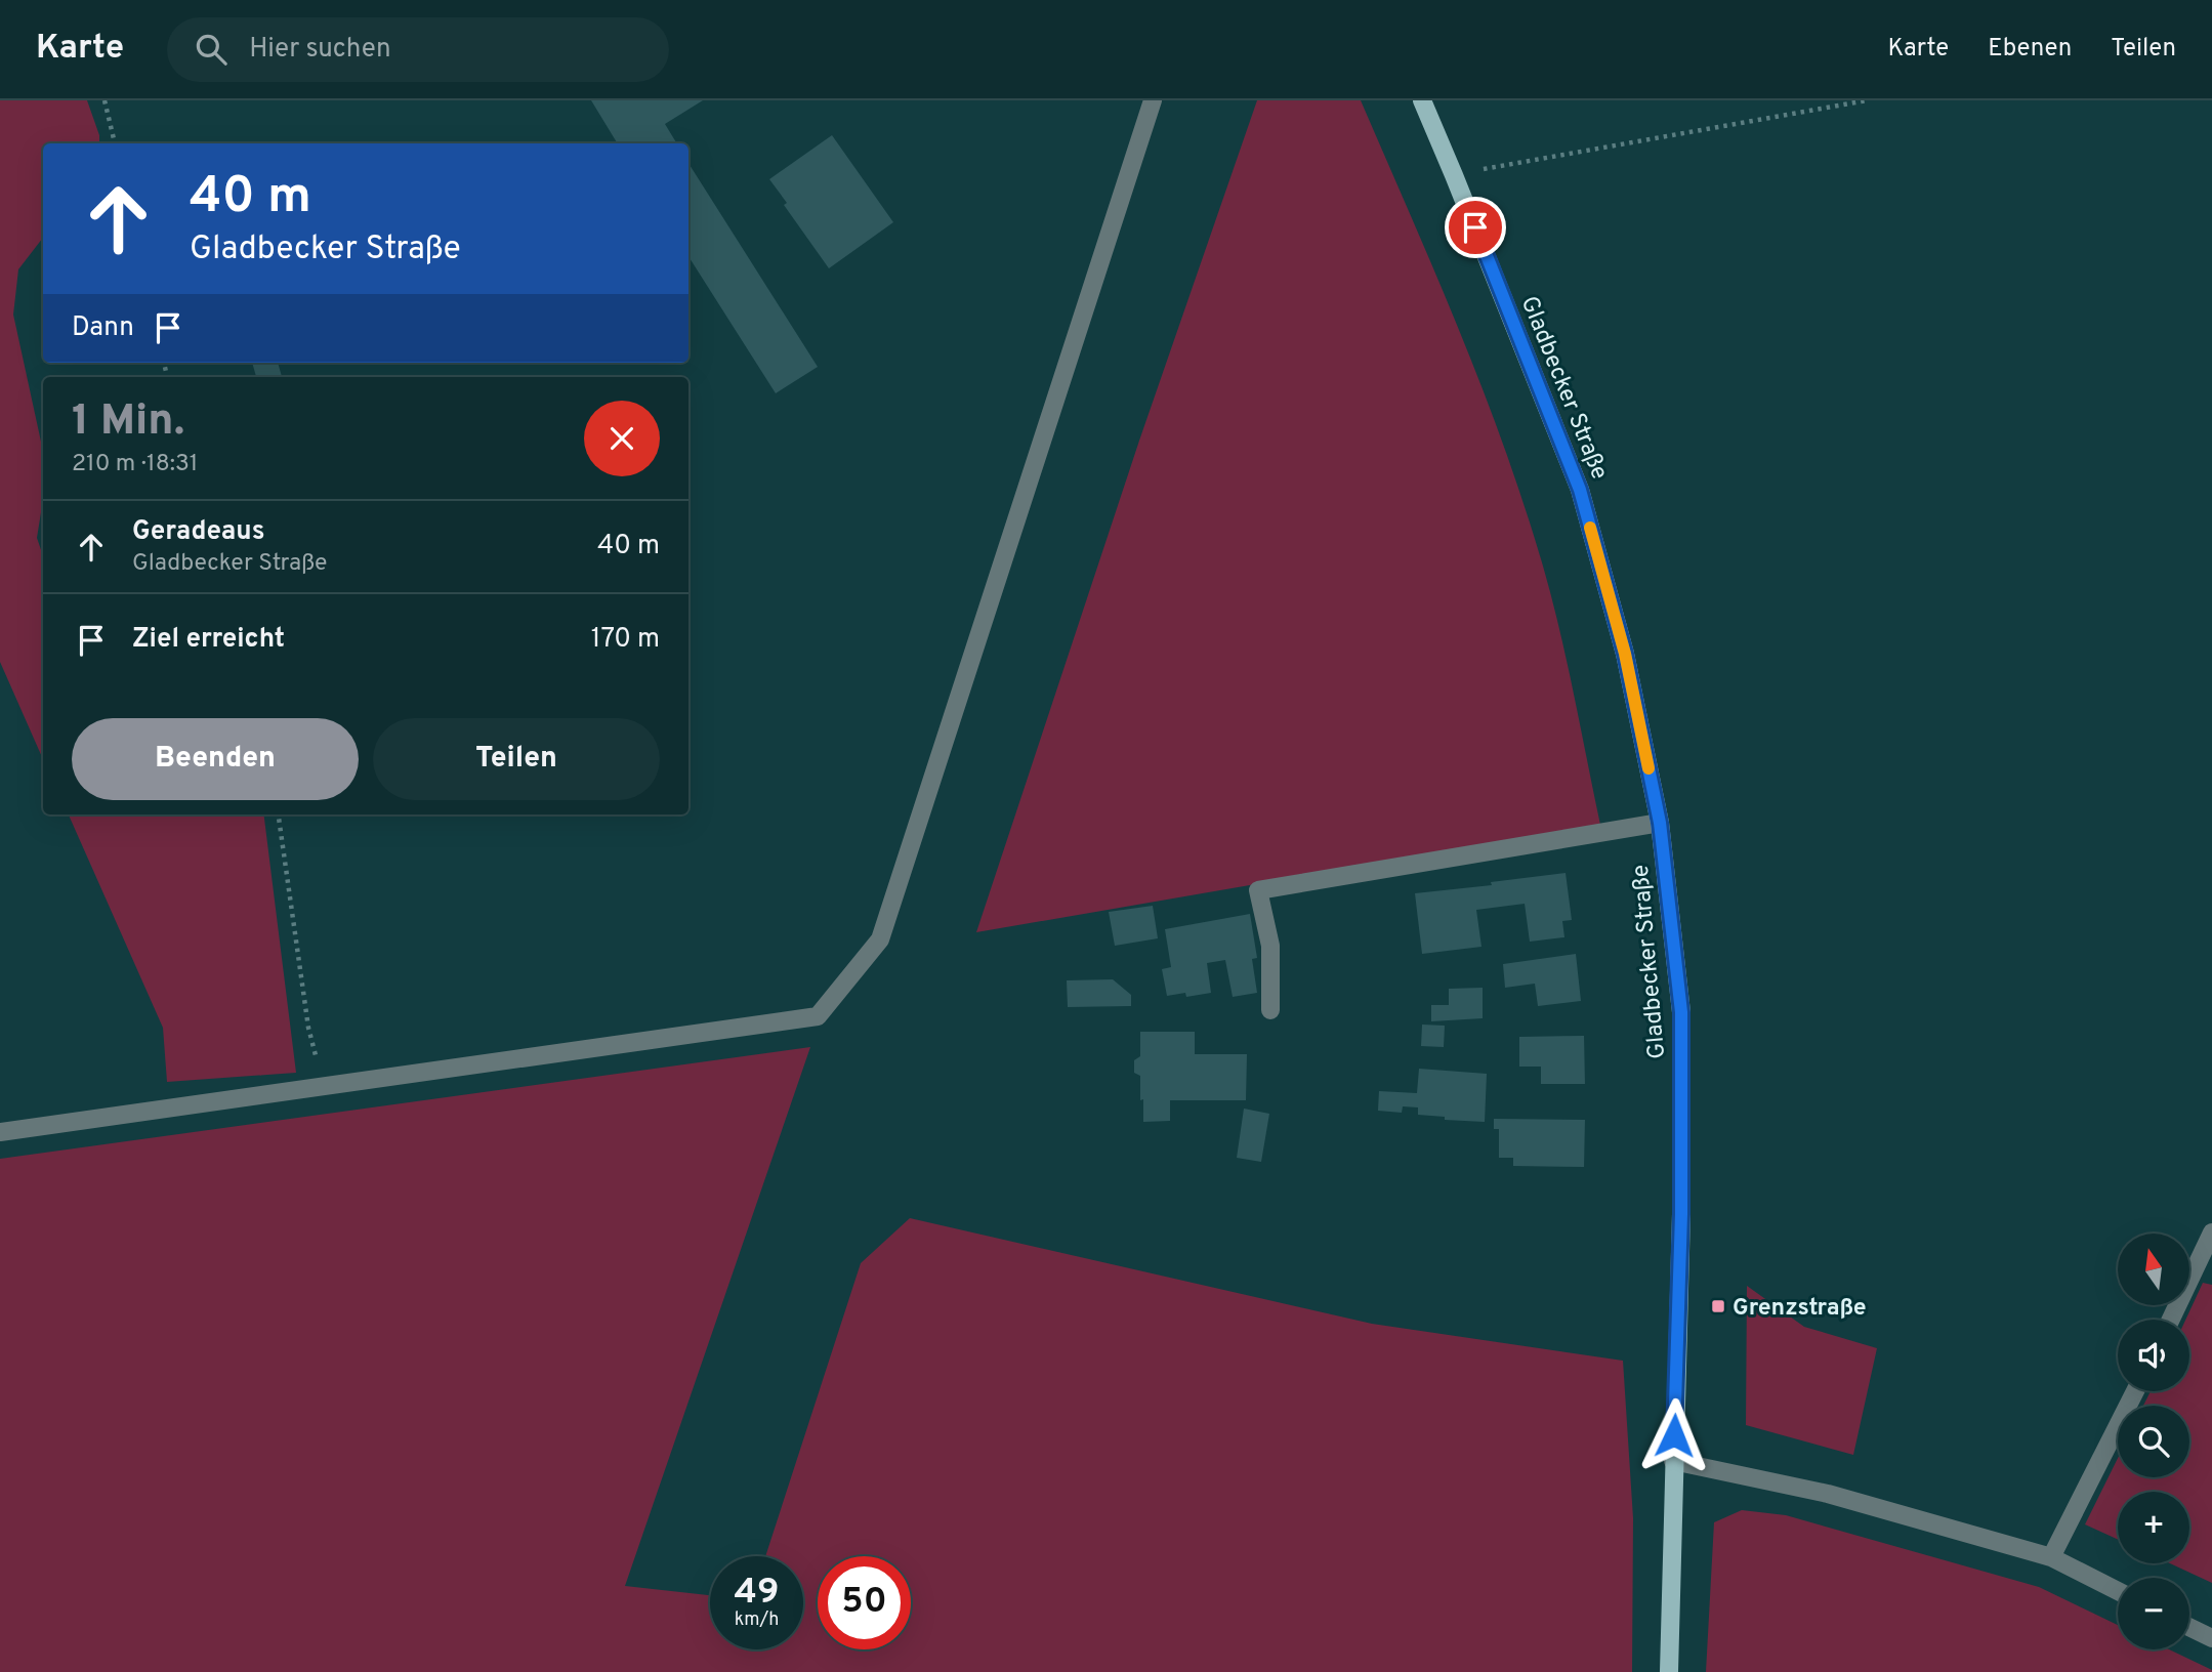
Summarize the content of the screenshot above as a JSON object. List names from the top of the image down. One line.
{"streets":{"main road":["Gladbecker Straße"]},"places":{"transit":["Grenzstraße"]},"north":"top","page":{"header":"Karte","search":"Hier suchen","nav":["Karte","Ebenen","Teilen"],"turn":["40 m","Gladbecker Straße"],"then":"Dann","heading":["1 Min.","210 m · 18:31"],"list":[{"name":"Geradeaus","note":"Gladbecker Straße","value":"40 m"},{"name":"Ziel erreicht","value":"170 m"}],"buttons":["Beenden","Teilen"],"map_buttons":["+","−"],"speed":"49 km/h","limit":"50"}}
